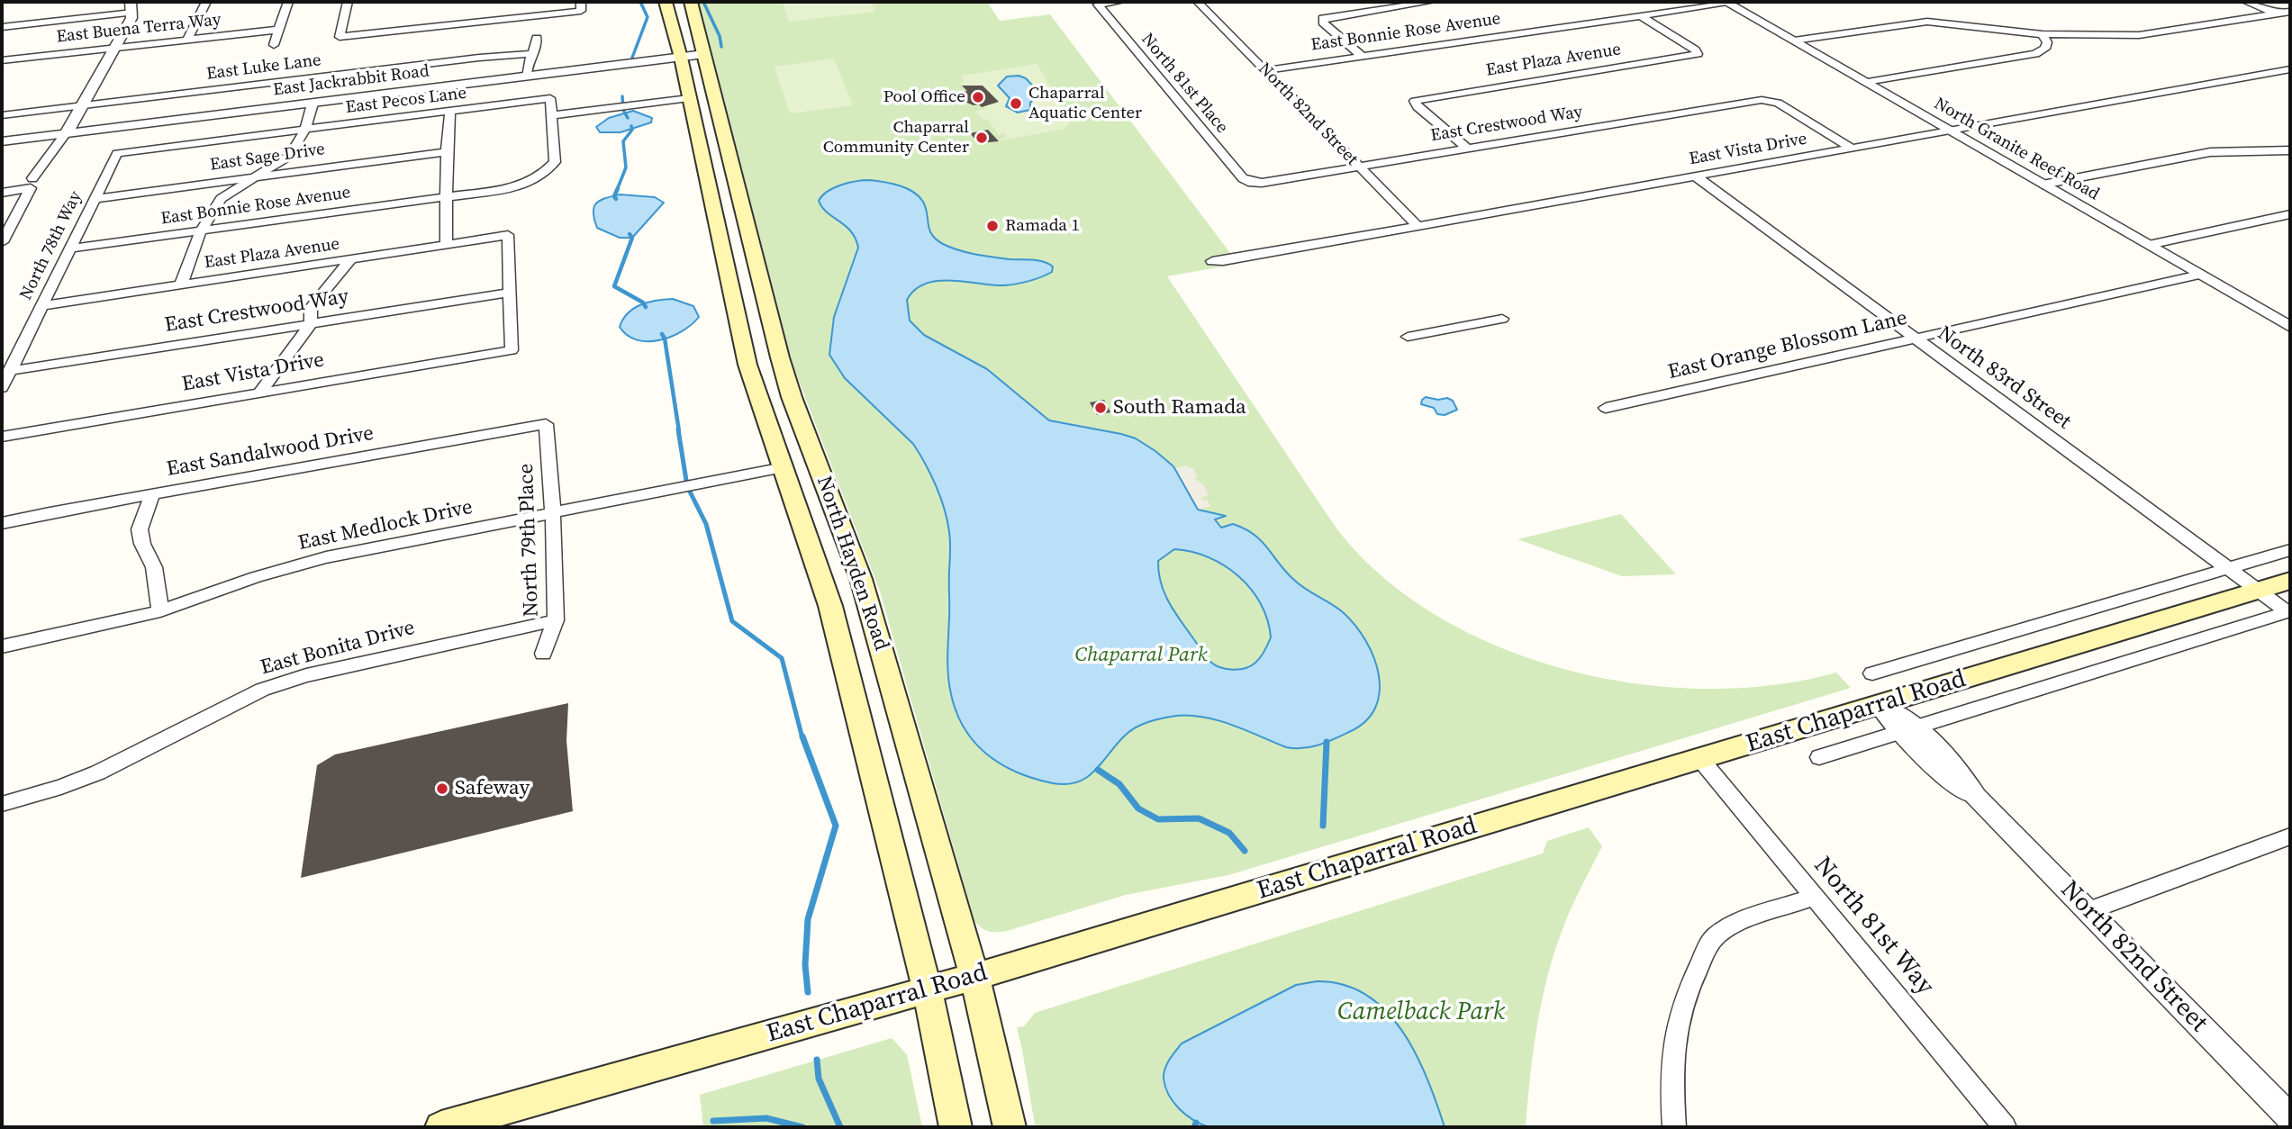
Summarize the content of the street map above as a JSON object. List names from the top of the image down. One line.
{"streets":{"main road":["North Hayden Road","East Chaparral Road"],"street":["East Buena Terra Way","East Bonnie Rose Avenue","East Plaza Avenue","East Luke Lane","East Jackrabbit Road","North 81st Place","East Pecos Lane","North 82nd Street","East Crestwood Way","East Vista Drive","North Granite Reef Road","East Sage Drive","North 78th Way","East Orange Blossom Lane","North 83rd Street","East Sandalwood Drive","East Medlock Drive","North 79th Place","East Bonita Drive","North 81st Way"]},"crossings":[["East Bonnie Rose Avenue","East Plaza Avenue"],["East Bonnie Rose Avenue","East Pecos Lane"],["East Bonnie Rose Avenue","North 82nd Street"],["East Bonnie Rose Avenue","North Granite Reef Road"],["East Bonnie Rose Avenue","North 78th Way"],["East Plaza Avenue","East Crestwood Way"],["East Plaza Avenue","East Vista Drive"],["East Plaza Avenue","North 78th Way"],["East Jackrabbit Road","North Hayden Road"],["North 81st Place","East Crestwood Way"],["East Pecos Lane","North 78th Way"],["North 82nd Street","East Crestwood Way"],["North 82nd Street","East Vista Drive"],["North 82nd Street","East Chaparral Road"],["East Crestwood Way","East Vista Drive"],["East Crestwood Way","North 78th Way"],["East Vista Drive","North Granite Reef Road"],["East Vista Drive","North 83rd Street"],["North Granite Reef Road","East Orange Blossom Lane"],["East Sage Drive","North 78th Way"],["East Orange Blossom Lane","North 83rd Street"],["North 83rd Street","East Chaparral Road"],["East Sandalwood Drive","North 79th Place"],["East Medlock Drive","North 79th Place"],["East Medlock Drive","North Hayden Road"],["North 79th Place","East Bonita Drive"],["North Hayden Road","East Chaparral Road"],["East Chaparral Road","North 81st Way"]],"parks":["Chaparral Park","Camelback Park"],"places":["Pool Office","Chaparral Aquatic Center","Chaparral Community Center","Ramada 1","South Ramada","Safeway"]}
